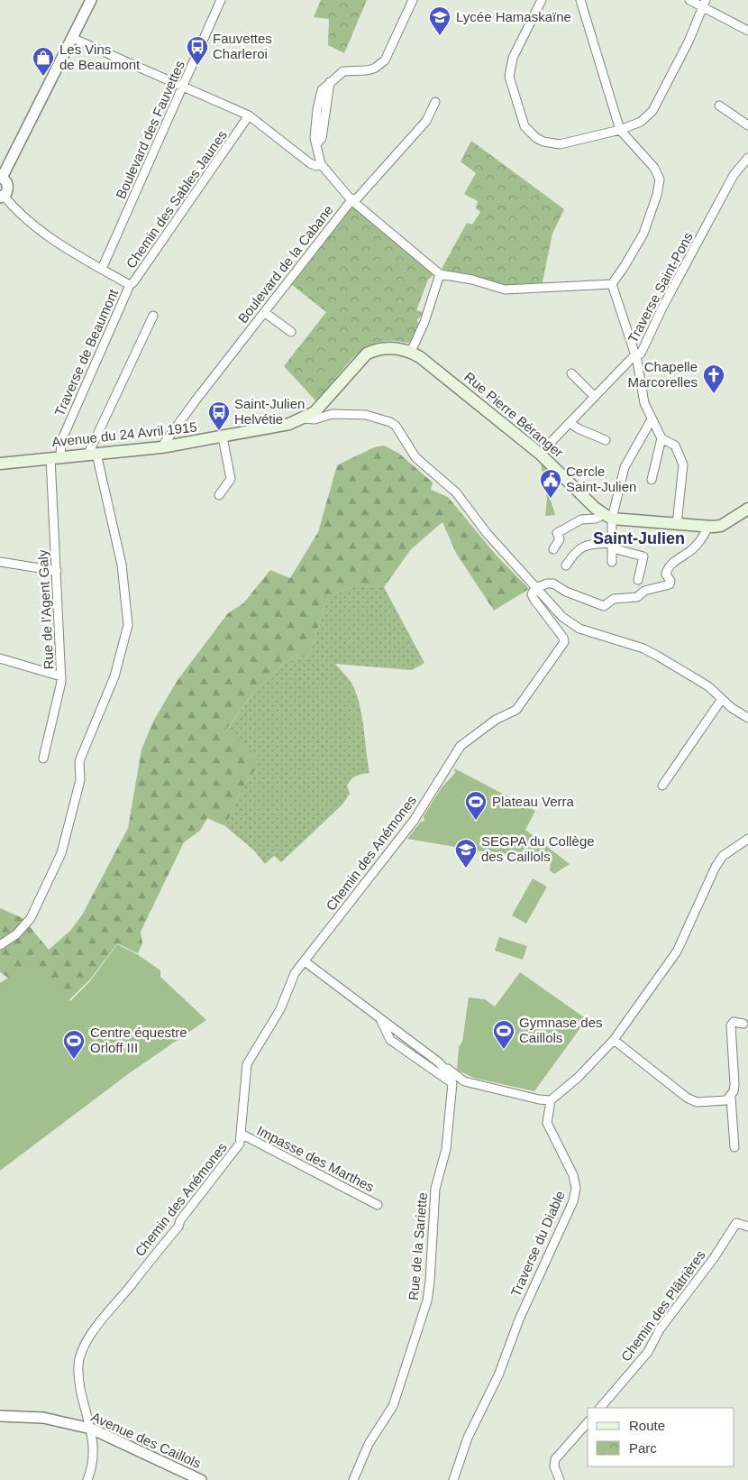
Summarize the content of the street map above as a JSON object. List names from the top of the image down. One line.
{"streets":{"main road":["Rue Pierre Béranger","Avenue du 24 Avril 1915"],"street":["Boulevard des Fauvettes","Chemin des Sables Jaunes","Boulevard de la Cabane","Traverse Saint-Pons","Traverse de Beaumont","Rue de l'Agent Galy","Chemin des Anémones","Impasse des Marthes","Traverse du Diable","Rue de la Sariette","Chemin des Plâtrières","Avenue des Caillols"]},"crossings":[["Boulevard des Fauvettes","Chemin des Sables Jaunes"],["Chemin des Sables Jaunes","Traverse de Beaumont"],["Boulevard de la Cabane","Avenue du 24 Avril 1915"],["Traverse Saint-Pons","Rue Pierre Béranger"],["Traverse de Beaumont","Avenue du 24 Avril 1915"],["Traverse de Beaumont","Rue de l'Agent Galy"],["Rue Pierre Béranger","Avenue du 24 Avril 1915"],["Rue Pierre Béranger","Chemin des Anémones"],["Avenue du 24 Avril 1915","Rue de l'Agent Galy"],["Avenue du 24 Avril 1915","Chemin des Anémones"],["Chemin des Anémones","Impasse des Marthes"],["Chemin des Anémones","Avenue des Caillols"]],"districts":["Saint-Julien"],"places":{"school or university":["Lycée Hamaskaïne","SEGPA du Collège des Caillols"],"bus stop":["Fauvettes Charleroi","Saint-Julien Helvétie"],"shop":["Les Vins de Beaumont"],"church":["Chapelle Marcorelles"],"public building":["Cercle Saint-Julien"],"sports":["Plateau Verra","Gymnase des Caillols","Centre équestre Orloff III"]},"legend":["Route","Parc"]}
